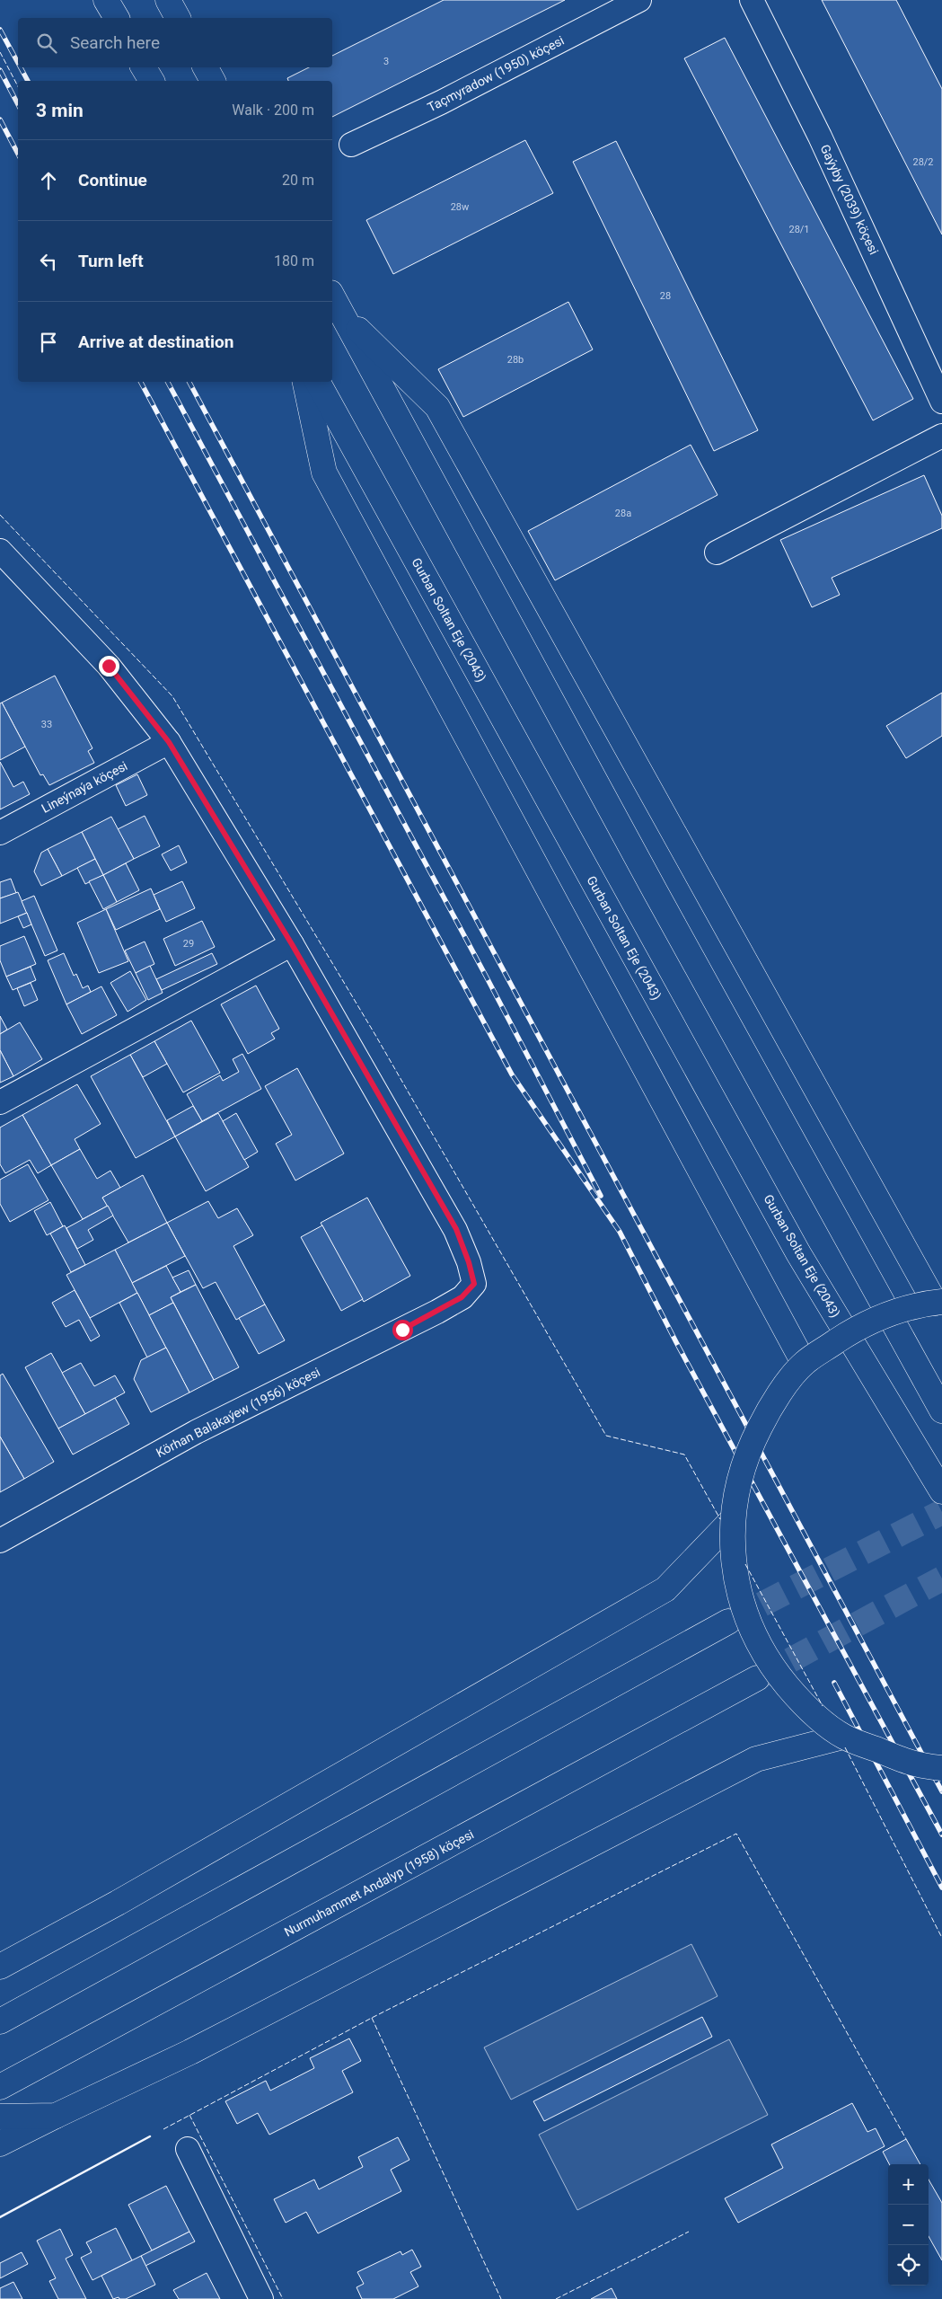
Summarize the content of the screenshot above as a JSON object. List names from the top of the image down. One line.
{"streets":{"main road":["Gurban Soltan Eje (2043)","Nurmuhammet Andalyp (1958) köçesi"],"street":["Taçmyradow (1950) köçesi","Gaýyby (2039) köçesi","Lineýnaýa köçesi","Körhan Balakaýew (1956) köçesi"]},"house_numbers":["3","28/2","28w","28/1","28","28b","28a","33","29"],"page":{"search":"Search here","heading":["3 min","Walk · 200 m"],"list":[["Continue","20 m"],["Turn left","180 m"],"Arrive at destination"],"map_buttons":["+","−"]}}
